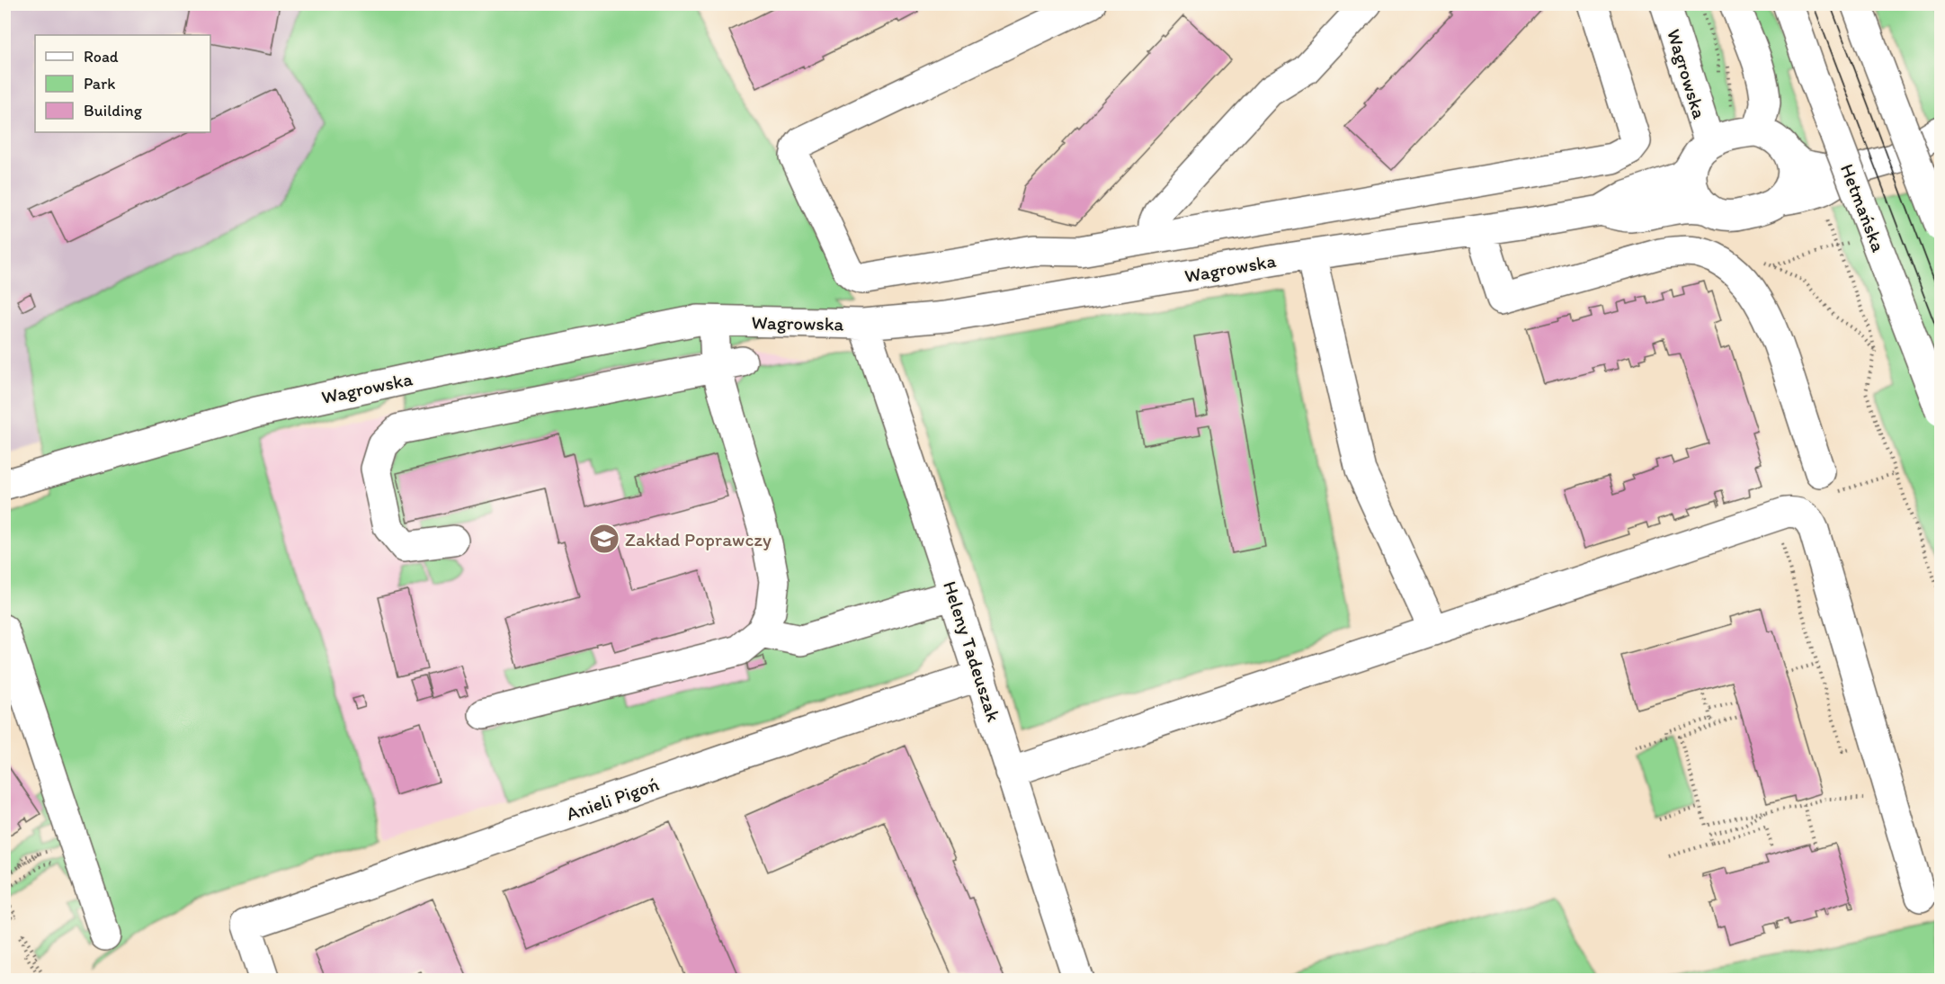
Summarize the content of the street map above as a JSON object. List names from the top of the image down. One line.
{"streets":{"street":["Wagrowska","Hetmańska","Heleny Tadeuszak","Anieli Pigoń"]},"crossings":[["Wagrowska","Heleny Tadeuszak"],["Heleny Tadeuszak","Anieli Pigoń"]],"places":{"school or university":["Zakład Poprawczy"]},"legend":["Road","Park","Building"]}
